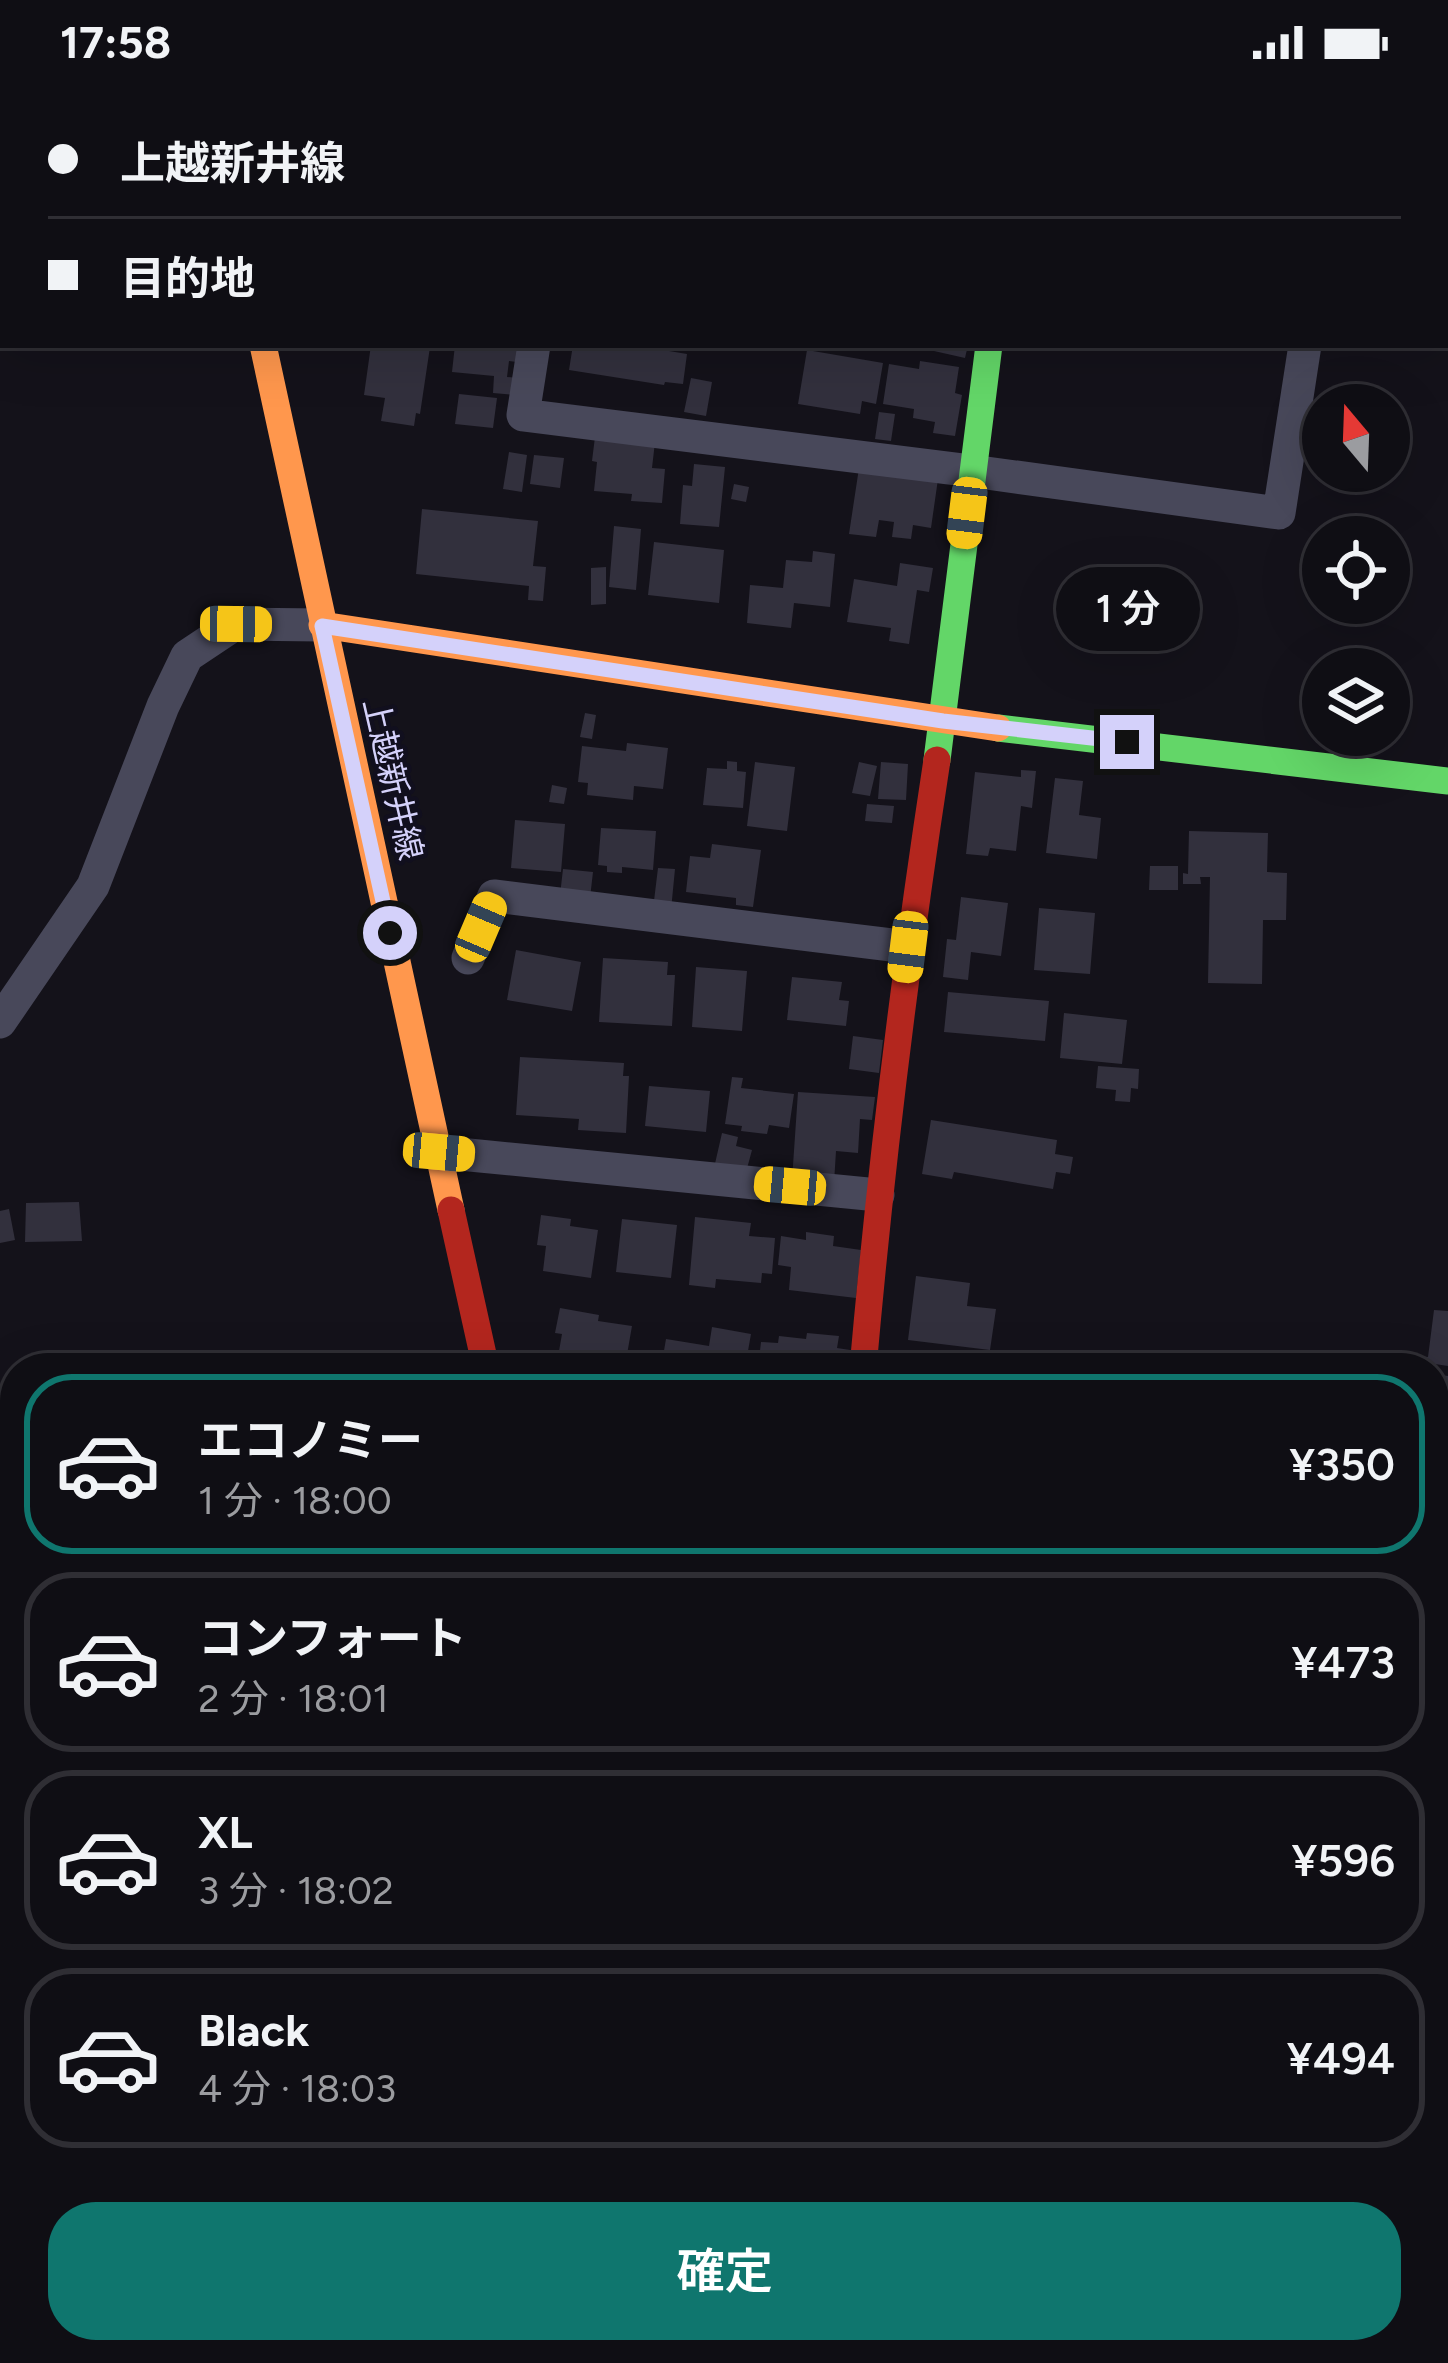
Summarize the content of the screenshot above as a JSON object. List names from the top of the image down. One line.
{"streets":{"street":["上越新井線"]},"north":"top","page":{"status":"17:58","banner":["上越新井線","目的地"],"bubble":"1 分","list":[{"name":"エコノミー","note":"1 分 · 18:00","value":"¥350"},{"name":"コンフォート","note":"2 分 · 18:01","value":"¥473"},{"name":"XL","note":"3 分 · 18:02","value":"¥596"},{"name":"Black","note":"4 分 · 18:03","value":"¥494"}],"buttons":"確定"}}
